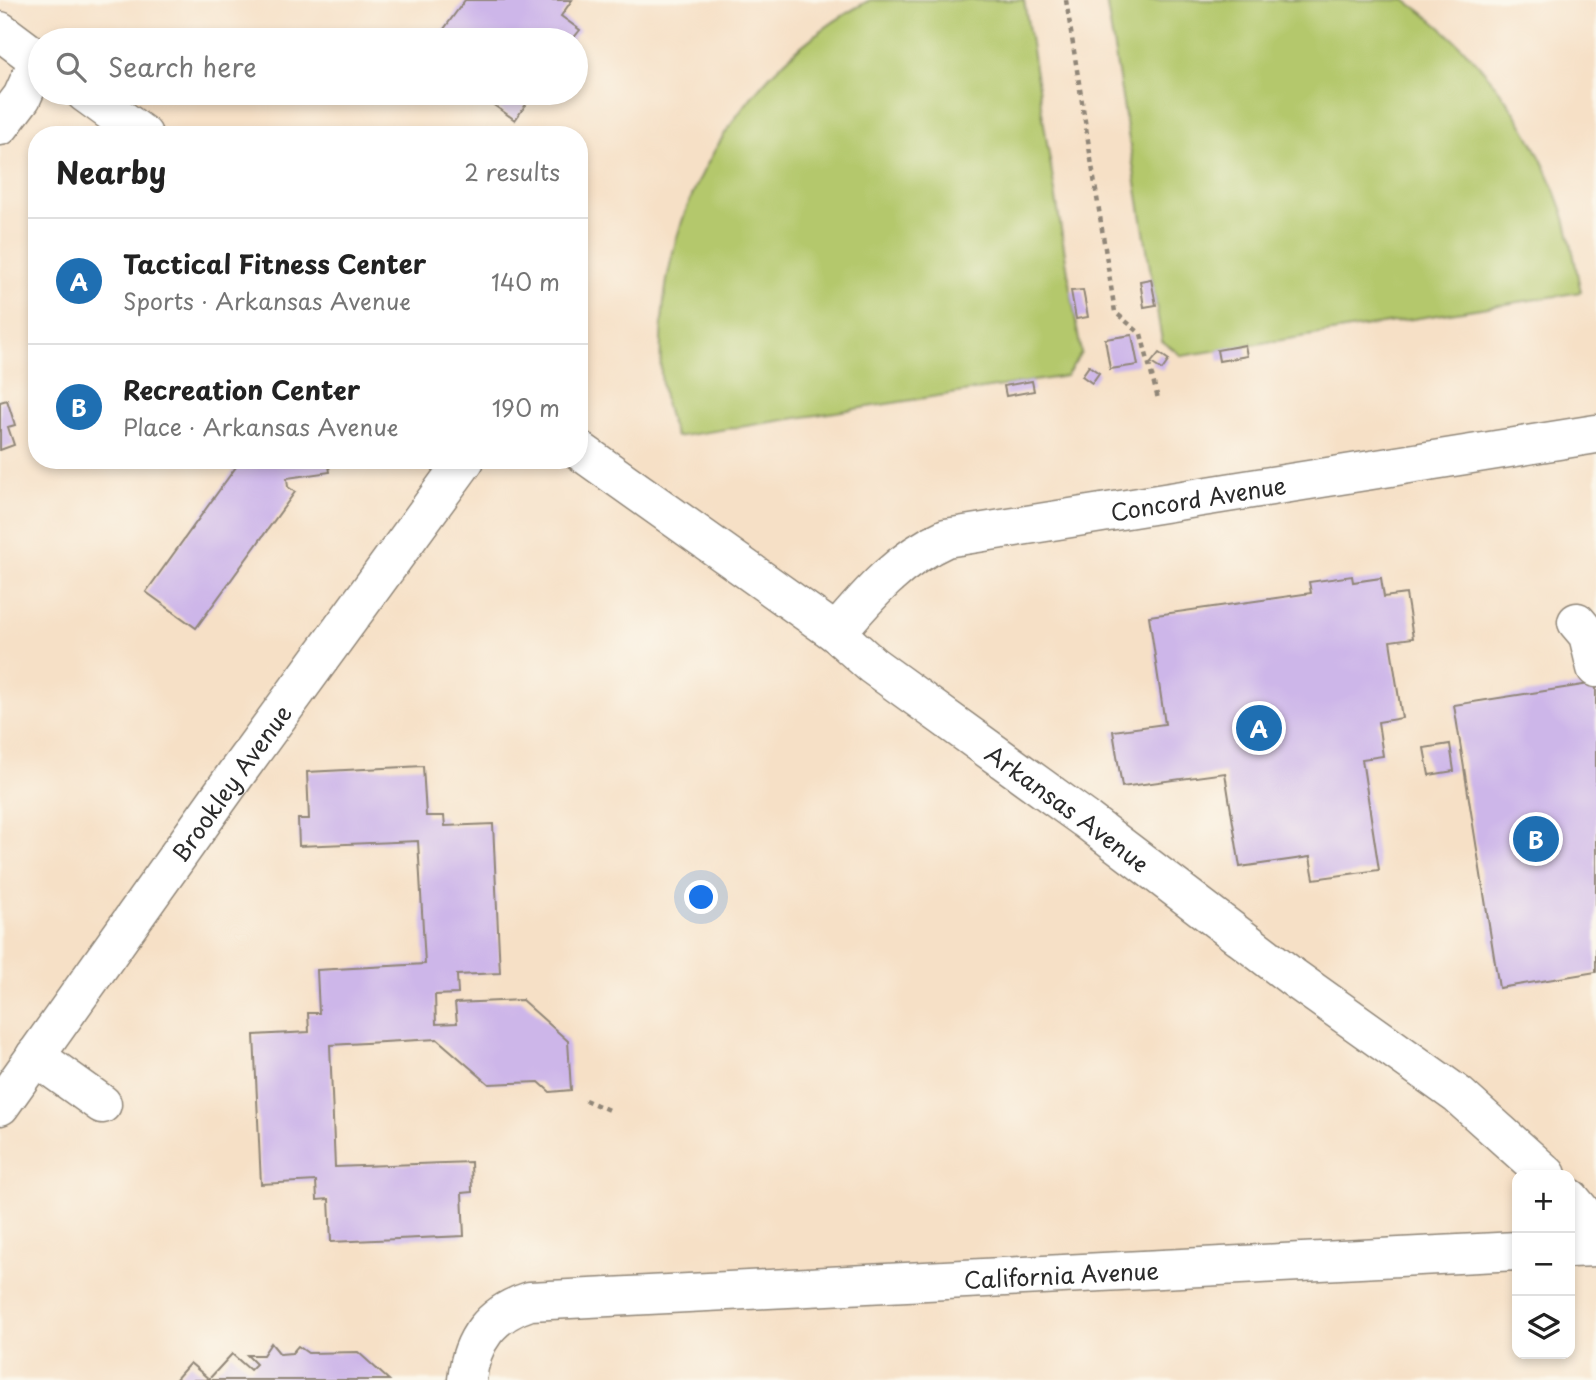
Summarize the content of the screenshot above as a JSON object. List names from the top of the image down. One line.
{"streets":{"street":["Concord Avenue","Brookley Avenue","Arkansas Avenue","California Avenue"]},"crossings":[["Concord Avenue","Arkansas Avenue"]],"page":{"search":"Search here","heading":["Nearby","2 results"],"list":[{"mark":"A","name":"Tactical Fitness Center","note":"Sports · Arkansas Avenue","value":"140 m"},{"mark":"B","name":"Recreation Center","note":"Place · Arkansas Avenue","value":"190 m"}],"pins":["A","B"],"map_buttons":["+","−"]}}
